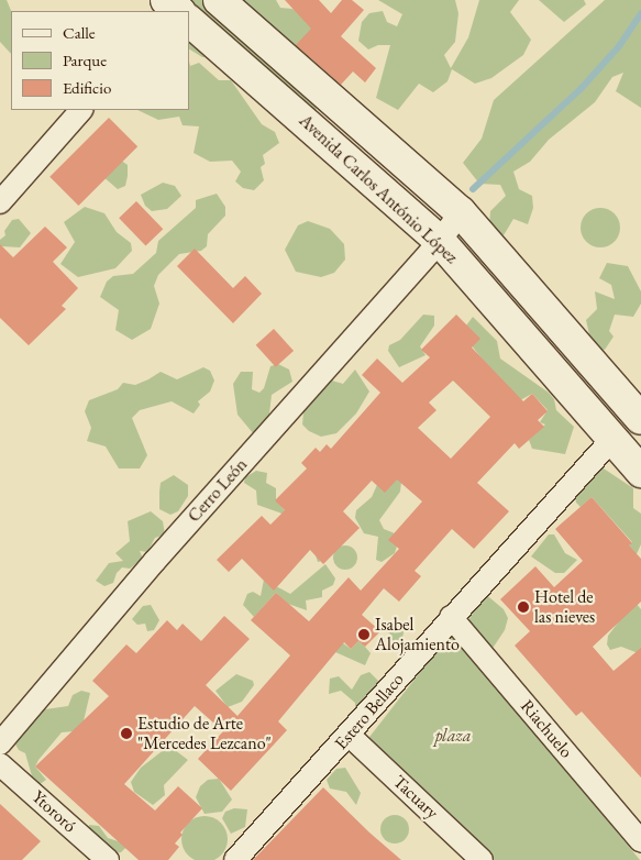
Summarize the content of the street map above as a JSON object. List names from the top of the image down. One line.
{"streets":{"main road":["Avenida Carlos António López"],"street":["Cerro León","Estero Bellaco","Riachuelo","Tacuary","Ytororó"]},"crossings":[["Avenida Carlos António López","Cerro León"],["Avenida Carlos António López","Estero Bellaco"],["Estero Bellaco","Riachuelo"],["Estero Bellaco","Tacuary"]],"parks":["plaza"],"places":["Hotel de las nieves","Isabel Alojamiento","Estudio de Arte \"Mercedes Lezcano\""],"legend":["Calle","Parque","Edificio"]}
